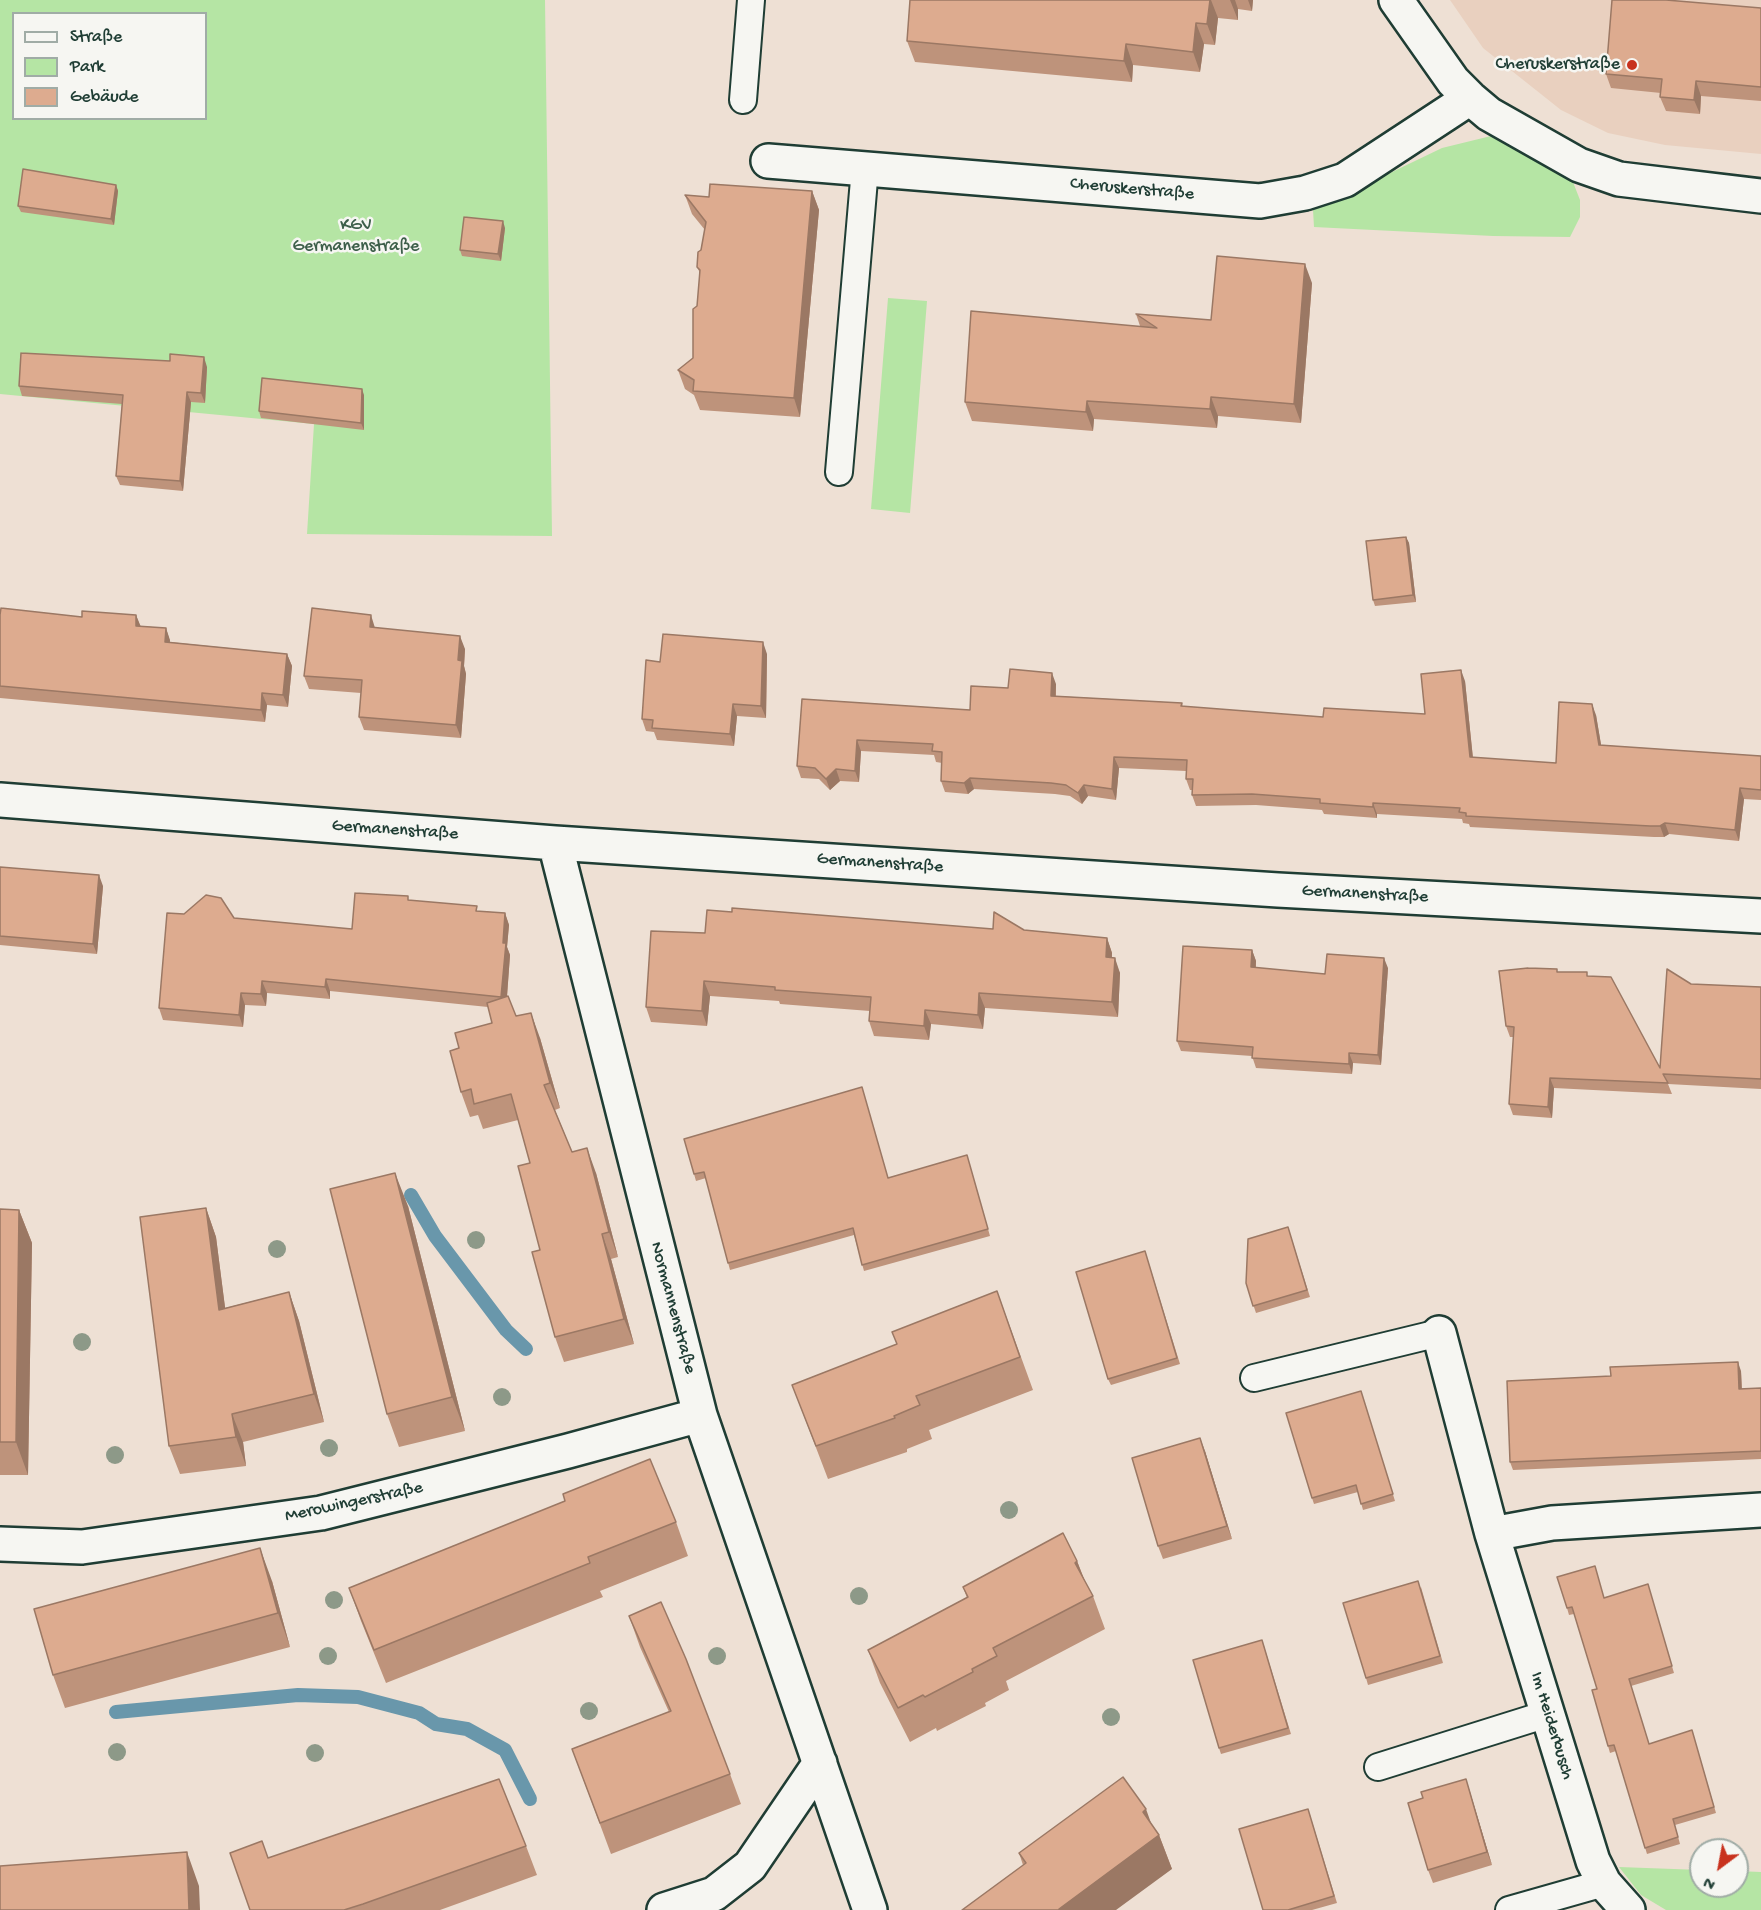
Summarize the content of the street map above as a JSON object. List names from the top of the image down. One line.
{"streets":{"street":["Cheruskerstraße","Germanenstraße","Normannenstraße","Merowingerstraße","Im Heiderbusch"]},"crossings":[["Germanenstraße","Normannenstraße"],["Normannenstraße","Merowingerstraße"]],"parks":["KGV Germanenstraße"],"places":["Cheruskerstraße"],"legend":["Straße","Park","Gebäude"],"north":"bottom left"}
